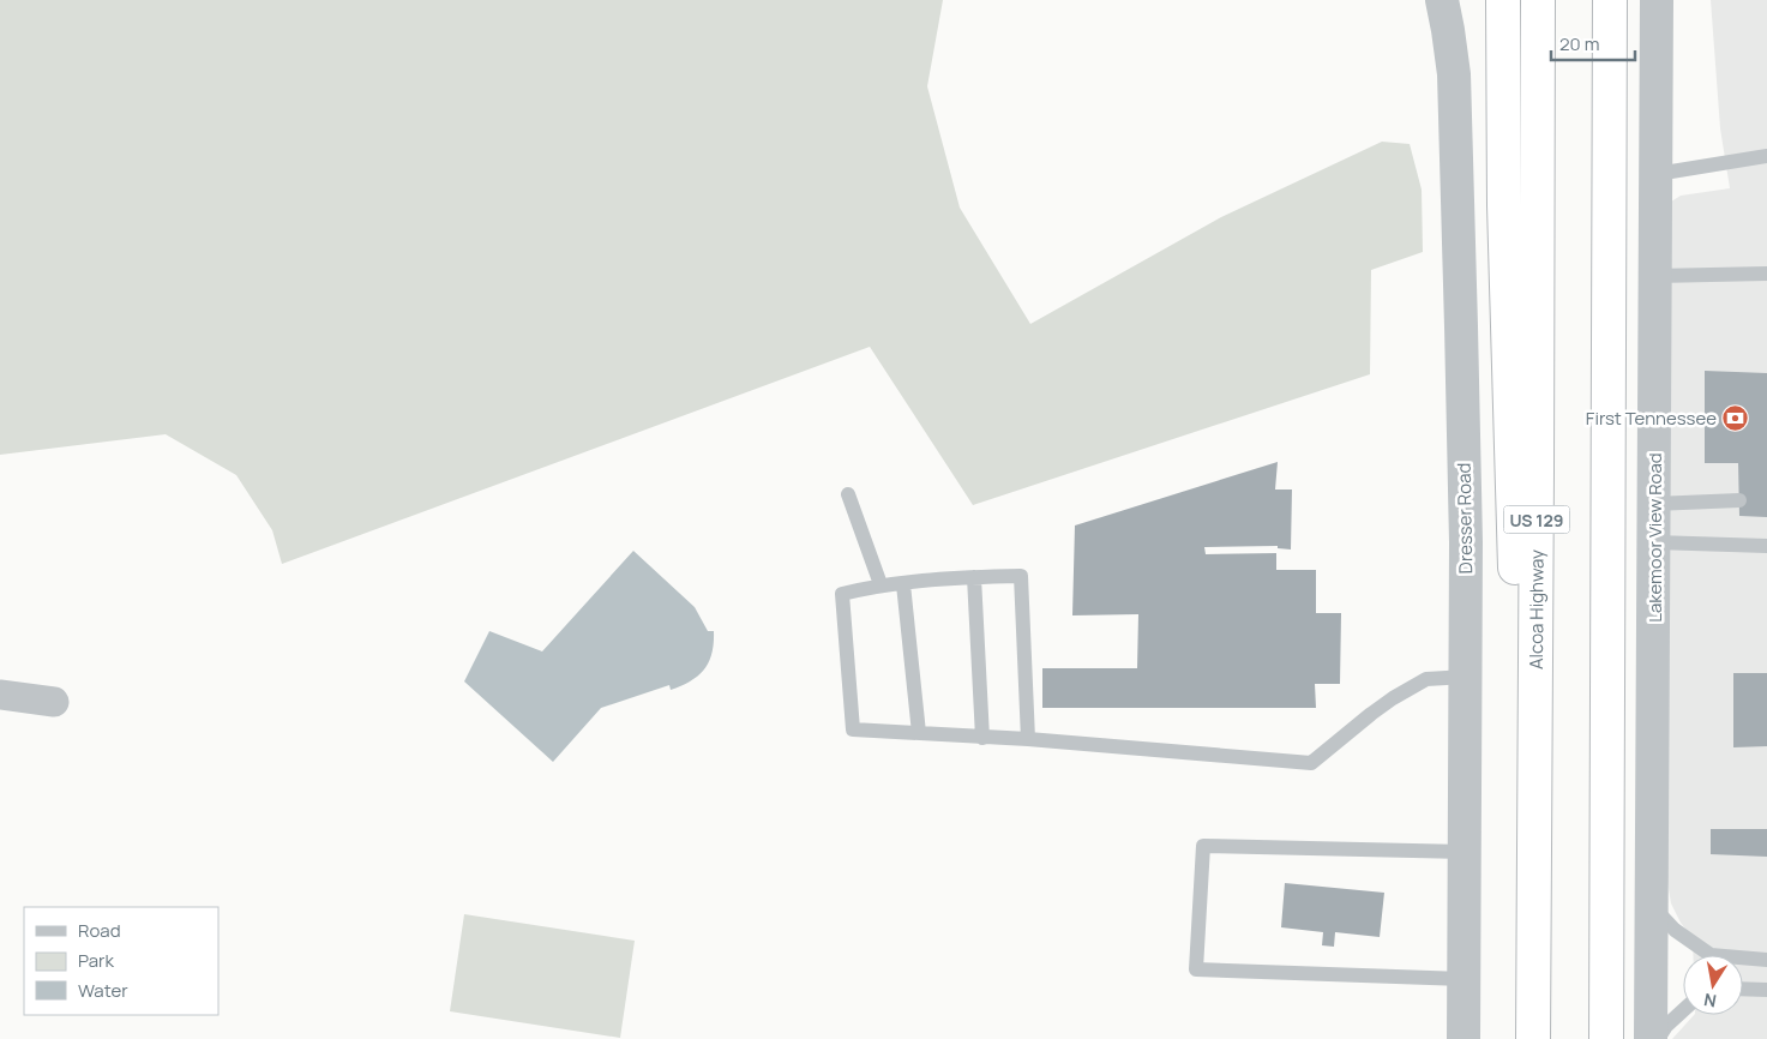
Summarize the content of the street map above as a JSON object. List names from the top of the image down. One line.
{"streets":{"highway":["US 129","Alcoa Highway"],"street":["Dresser Road","Lakemoor View Road"]},"places":{"bank":["First Tennessee"]},"legend":["Road","Park","Water"],"scale_bar":"20 m","north":"bottom"}
